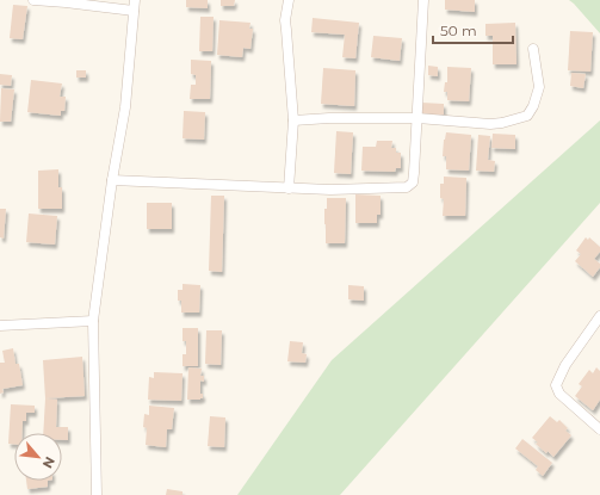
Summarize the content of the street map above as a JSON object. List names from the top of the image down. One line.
{"scale_bar":"50 m","north":"bottom right"}
